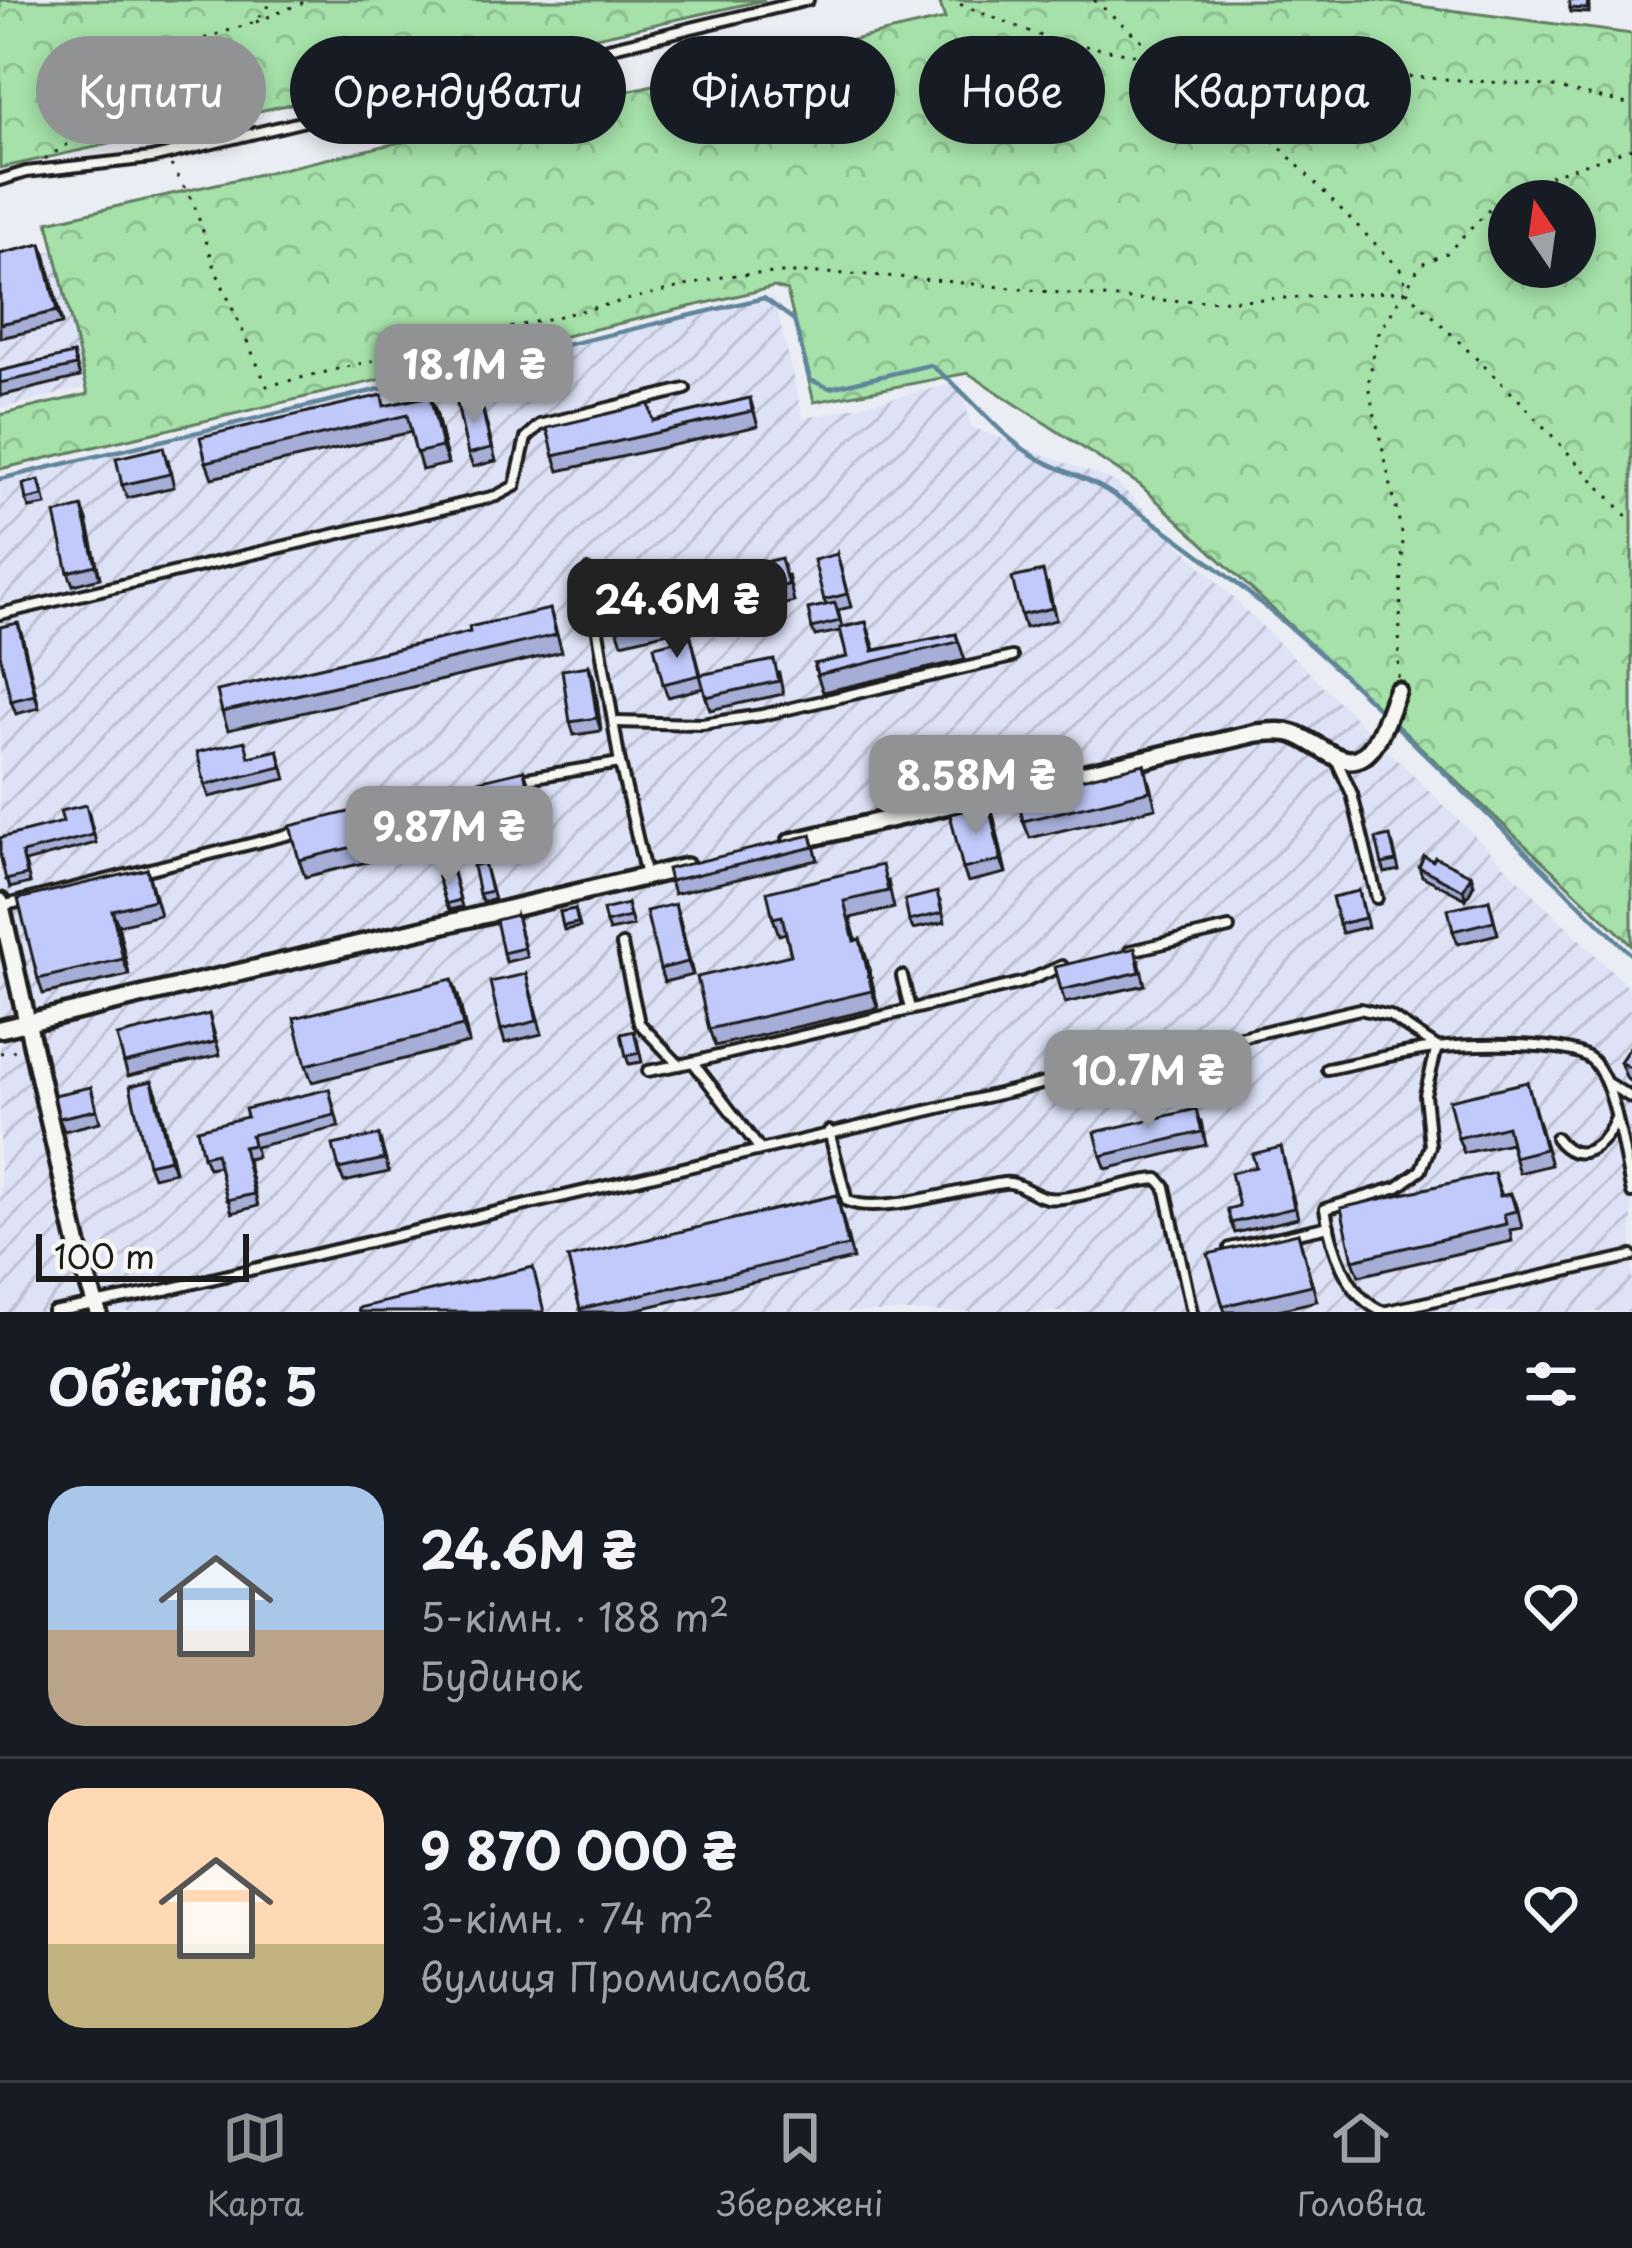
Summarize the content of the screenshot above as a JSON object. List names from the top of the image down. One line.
{"scale_bar":"100 m","north":"top","page":{"chip":["Купити","Орендувати","Фільтри","Нове","Квартира"],"price":["18.1M ₴","24.6M ₴","8.58M ₴","9.87M ₴","10.7M ₴"],"scale":"100 m","heading":"Об’єктів: 5","list":[{"name":"24.6M ₴","note":"5-кімн. · 188 m² · Будинок"},{"name":"9 870 000 ₴","note":"3-кімн. · 74 m² · вулиця Промислова"}],"tabs":["Карта","Збережені","Головна"]}}
